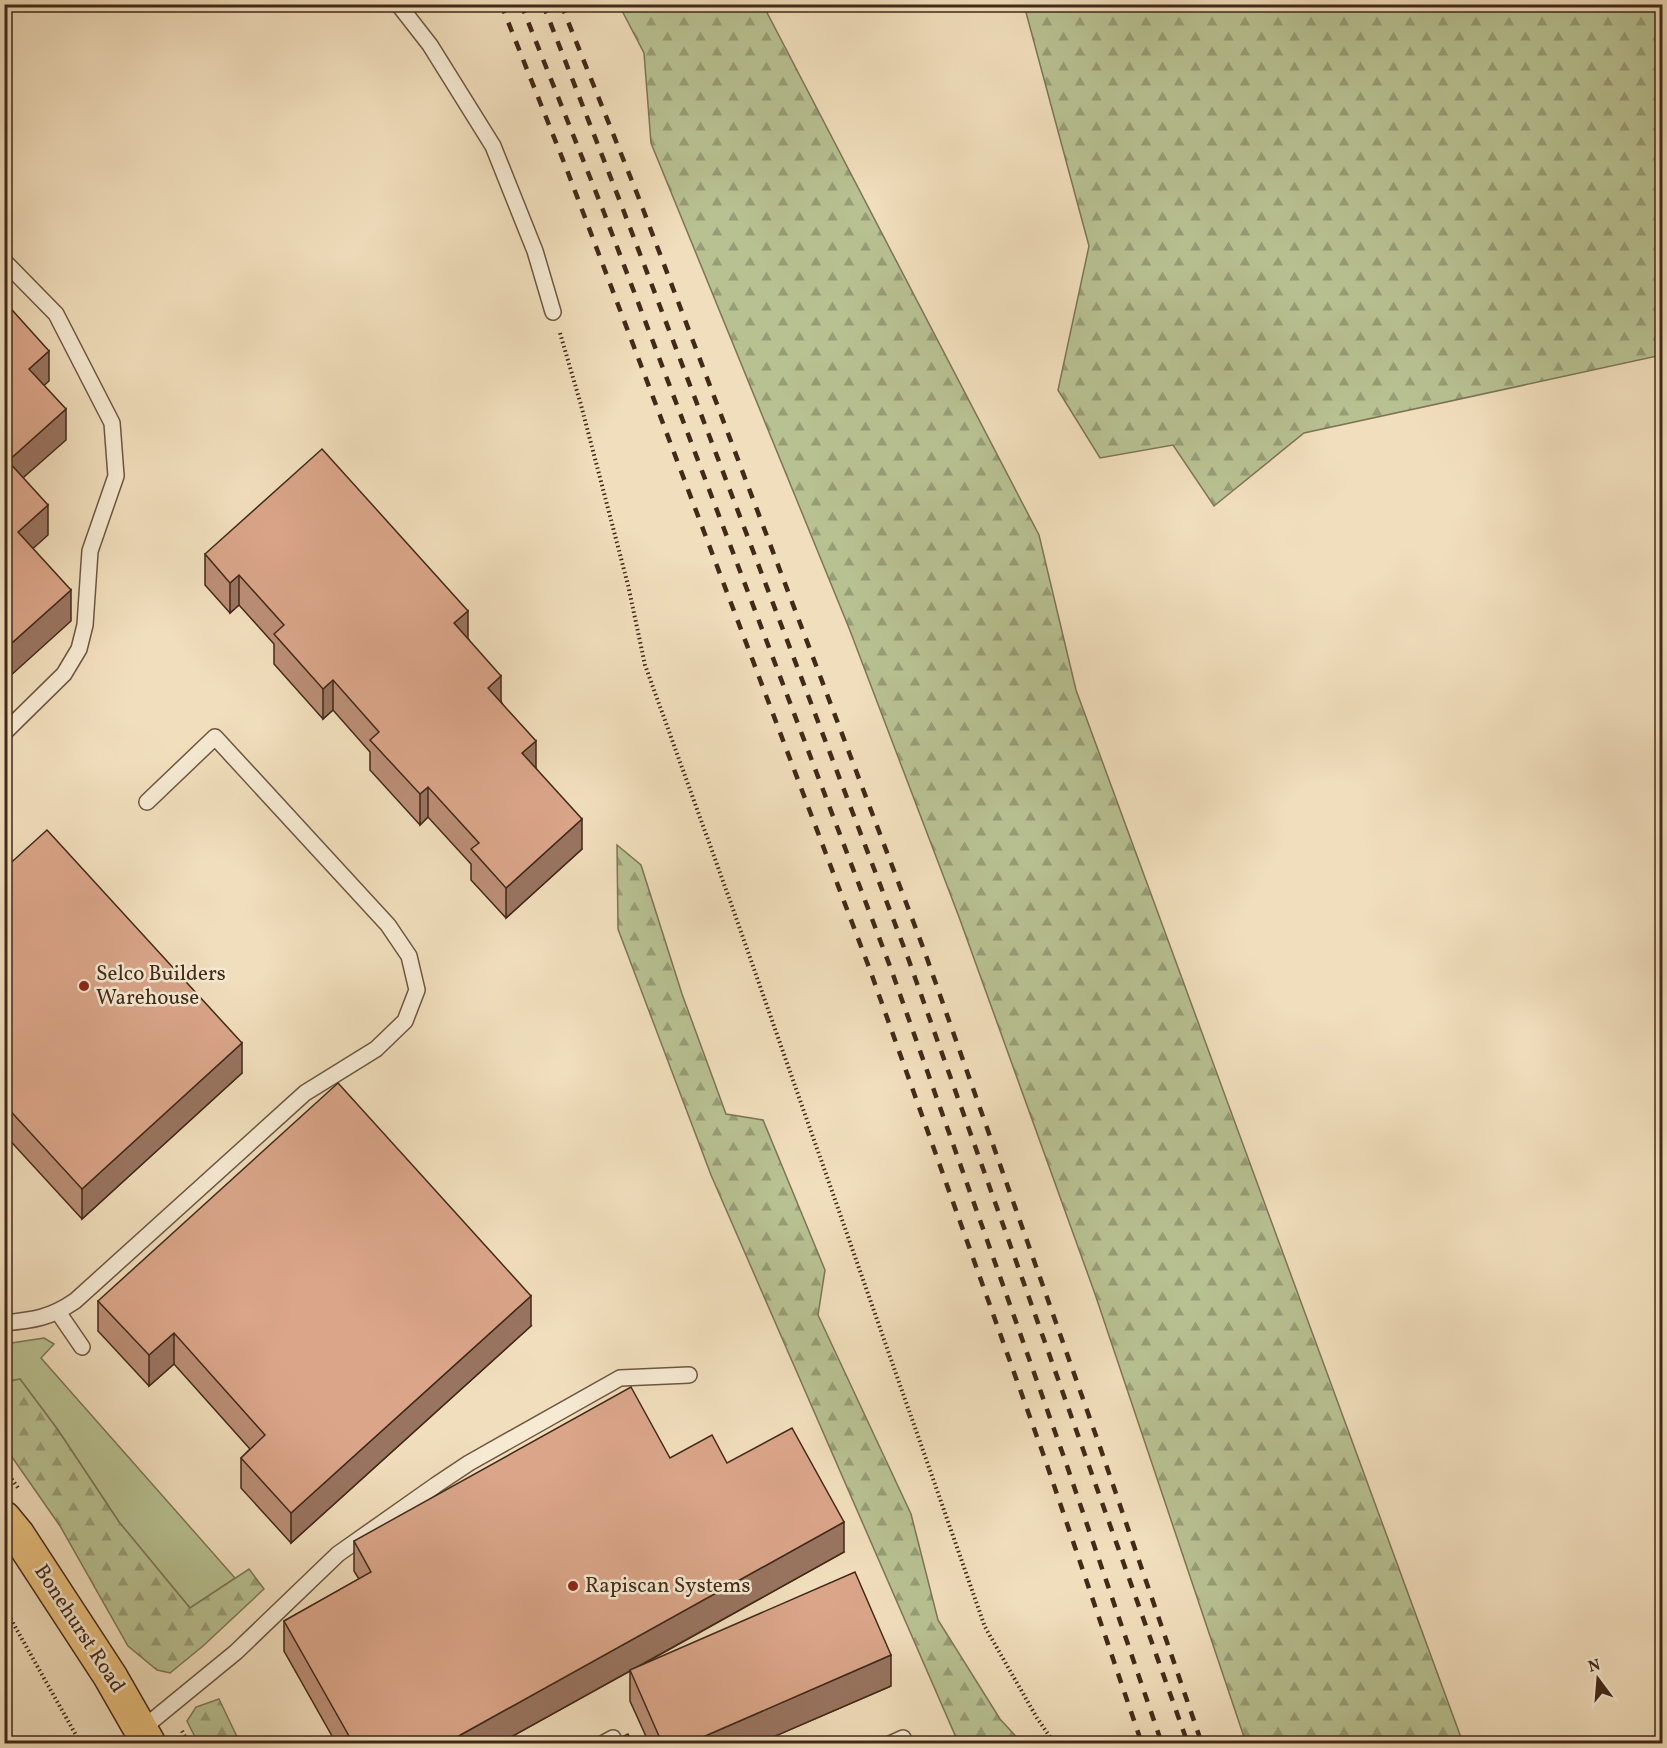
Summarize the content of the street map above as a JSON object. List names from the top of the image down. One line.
{"streets":{"main road":["Bonehurst Road"]},"places":["Selco Builders Warehouse","Rapiscan Systems"],"north":"top"}
